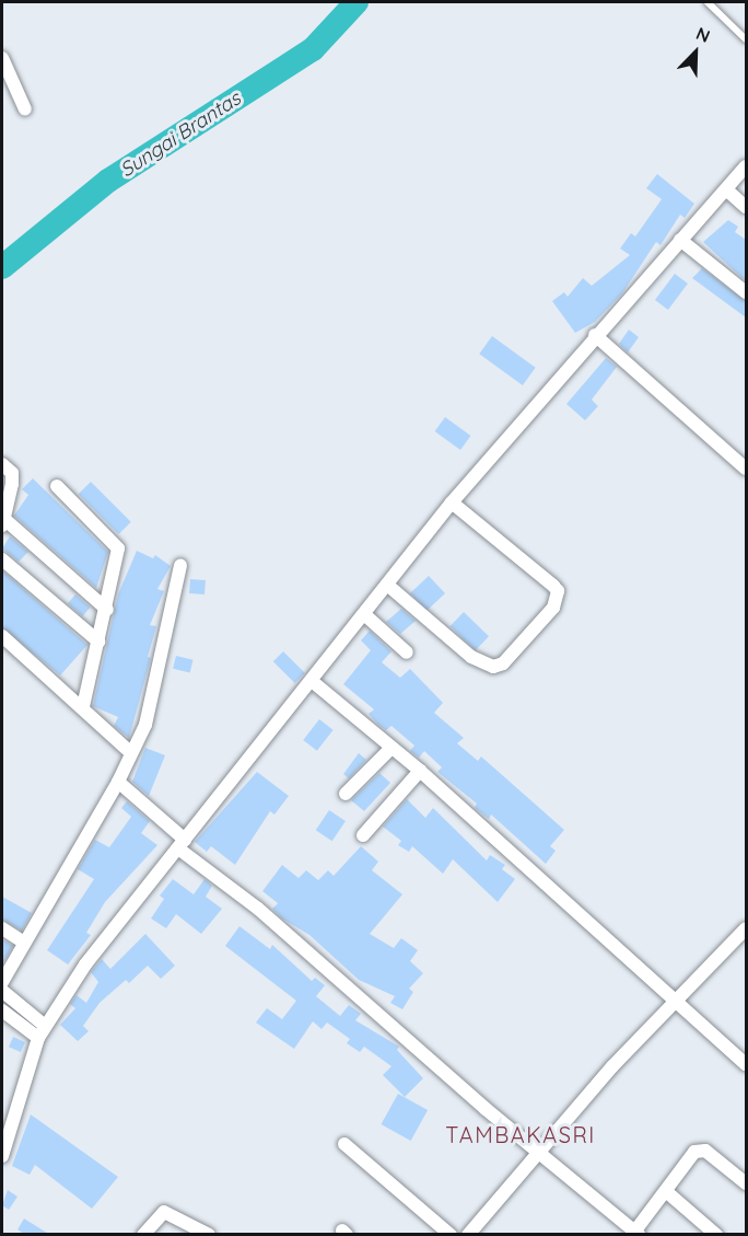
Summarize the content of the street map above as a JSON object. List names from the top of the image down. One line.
{"districts":["TAMBAKASRI"],"water":["Sungai Brantas"],"north":"top right"}
